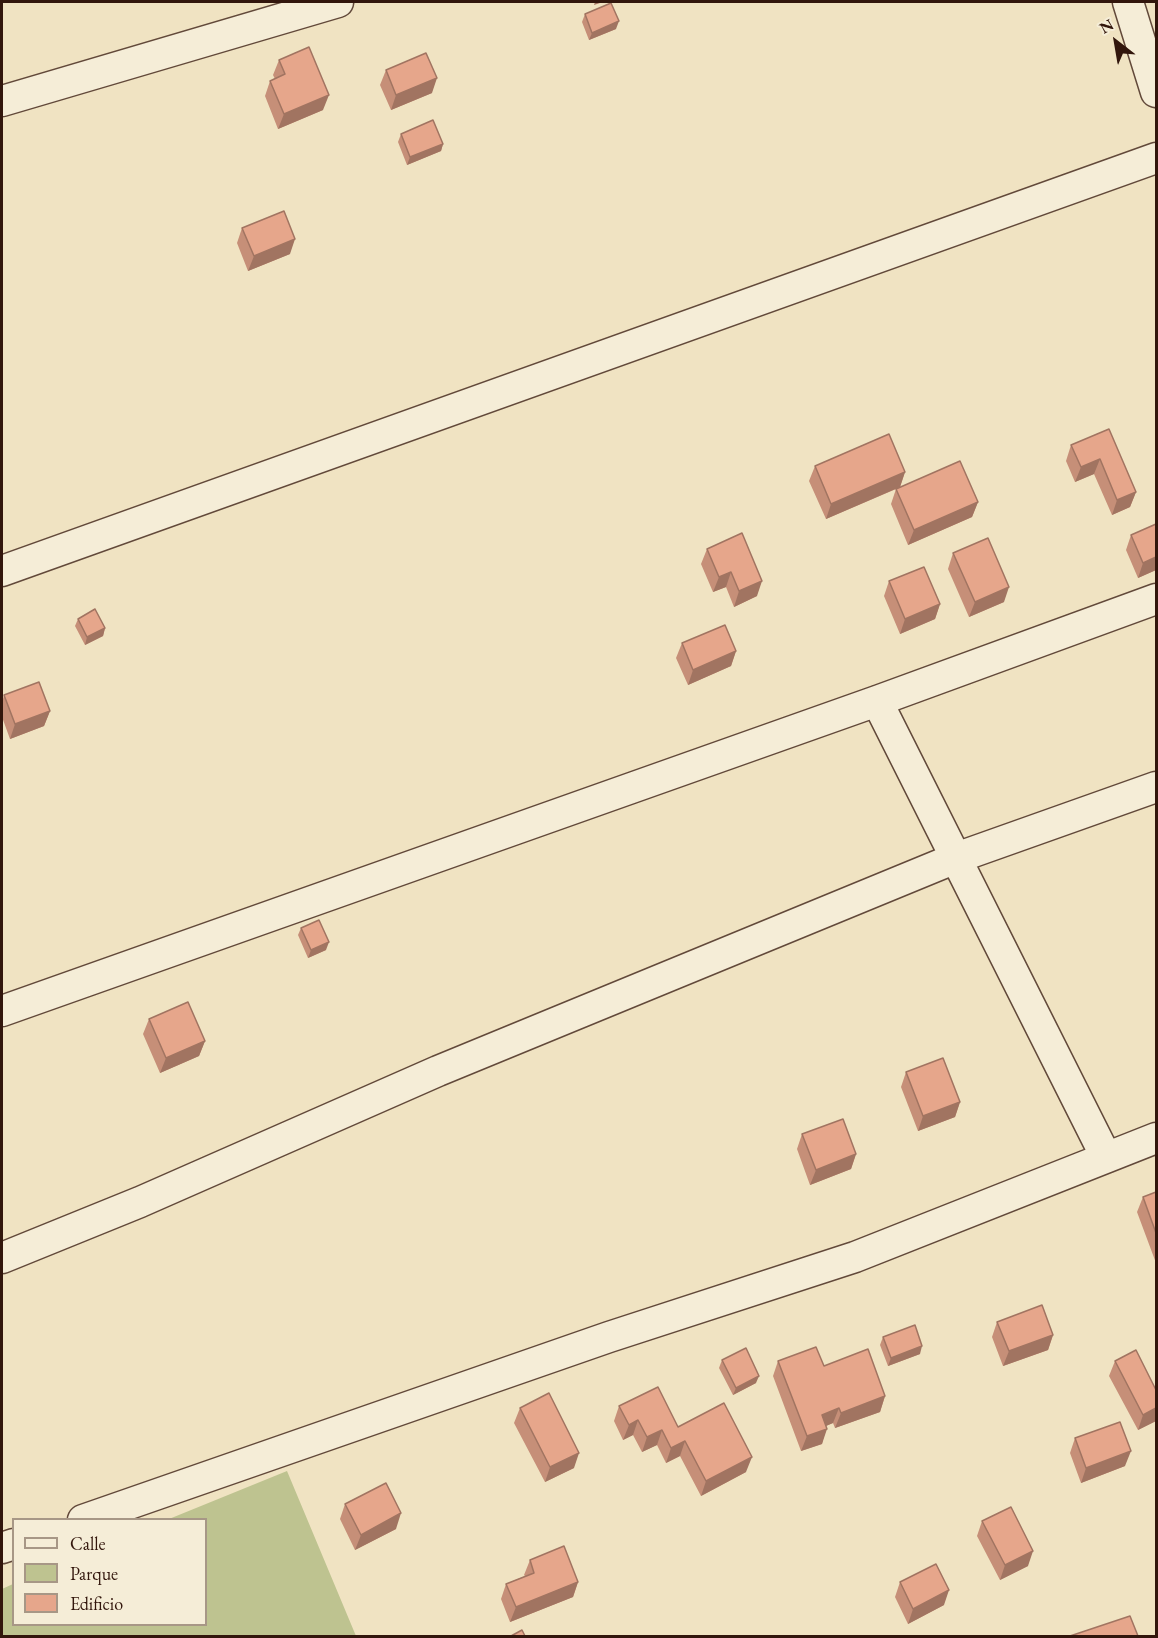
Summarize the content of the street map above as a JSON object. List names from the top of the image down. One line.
{"legend":["Calle","Parque","Edificio"],"north":"top left"}
